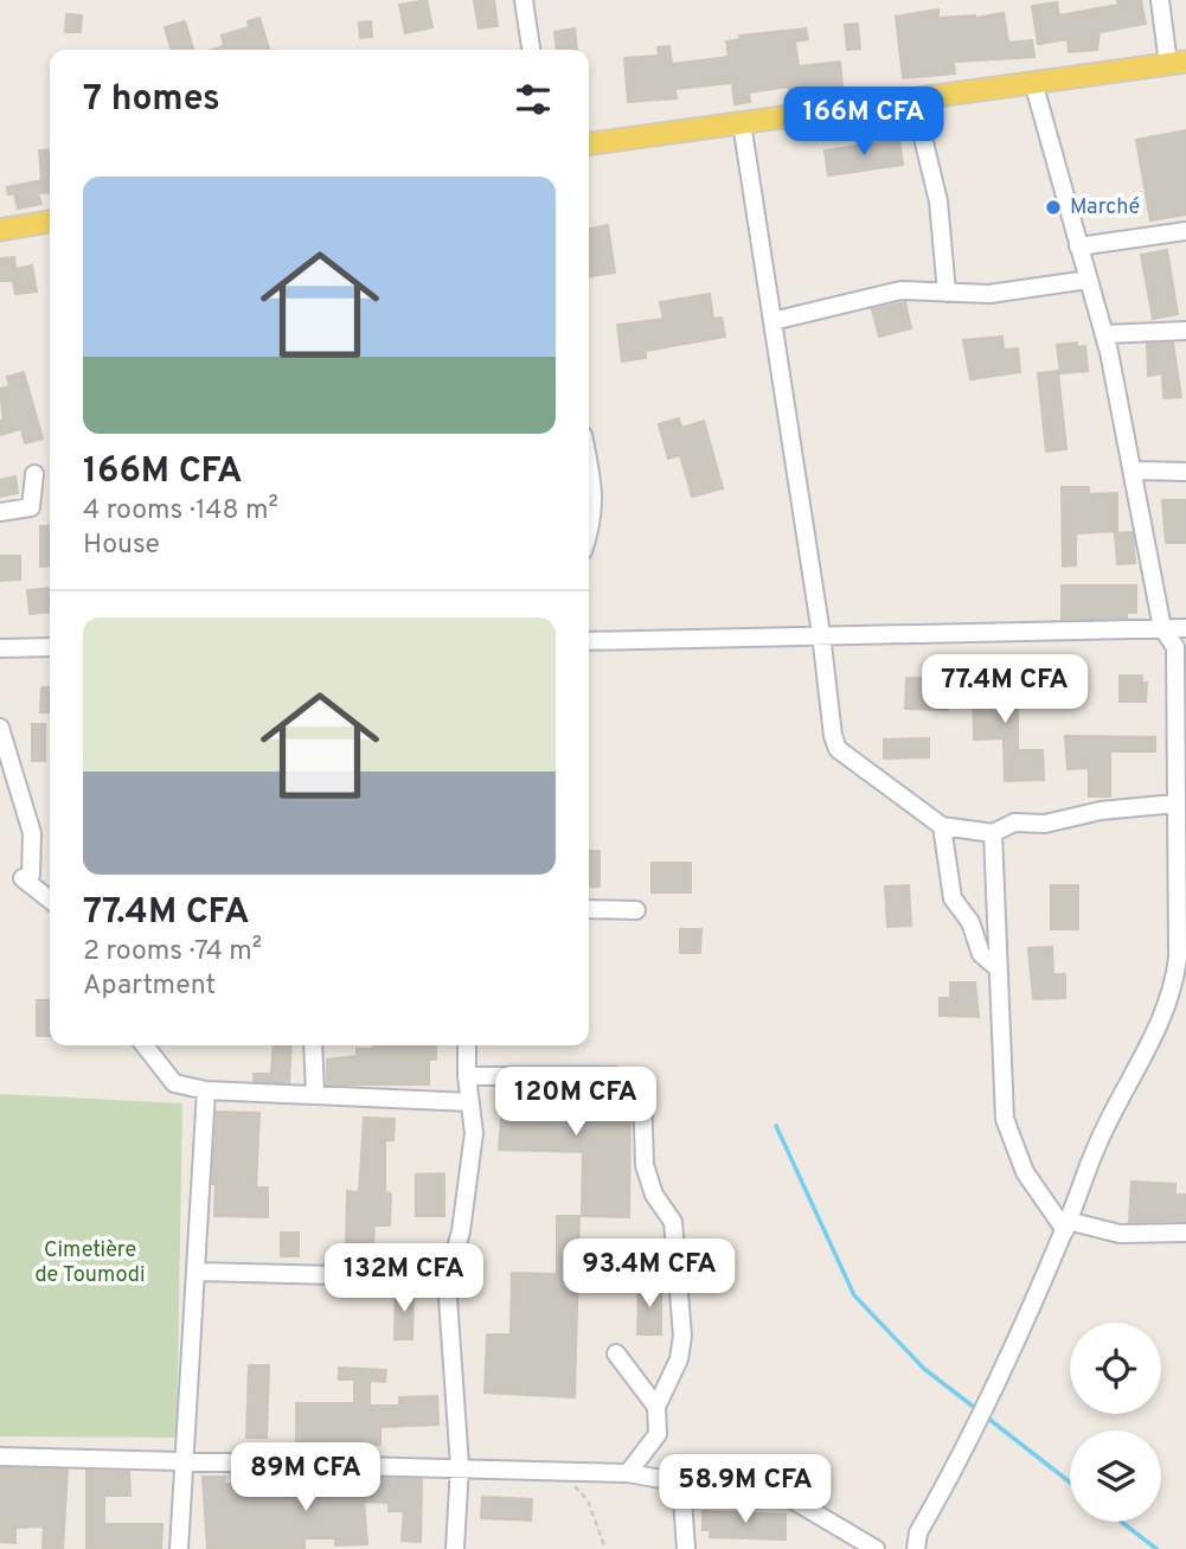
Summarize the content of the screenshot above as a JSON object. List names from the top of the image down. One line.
{"parks":["Cimetière de Toumodi"],"places":["Marché"],"page":{"heading":"7 homes","price":["166M CFA","77.4M CFA","120M CFA","93.4M CFA","132M CFA","89M CFA","58.9M CFA"],"list":[{"name":"166M CFA","note":"4 rooms · 148 m² · House"},{"name":"77.4M CFA","note":"2 rooms · 74 m² · Apartment"}]}}
